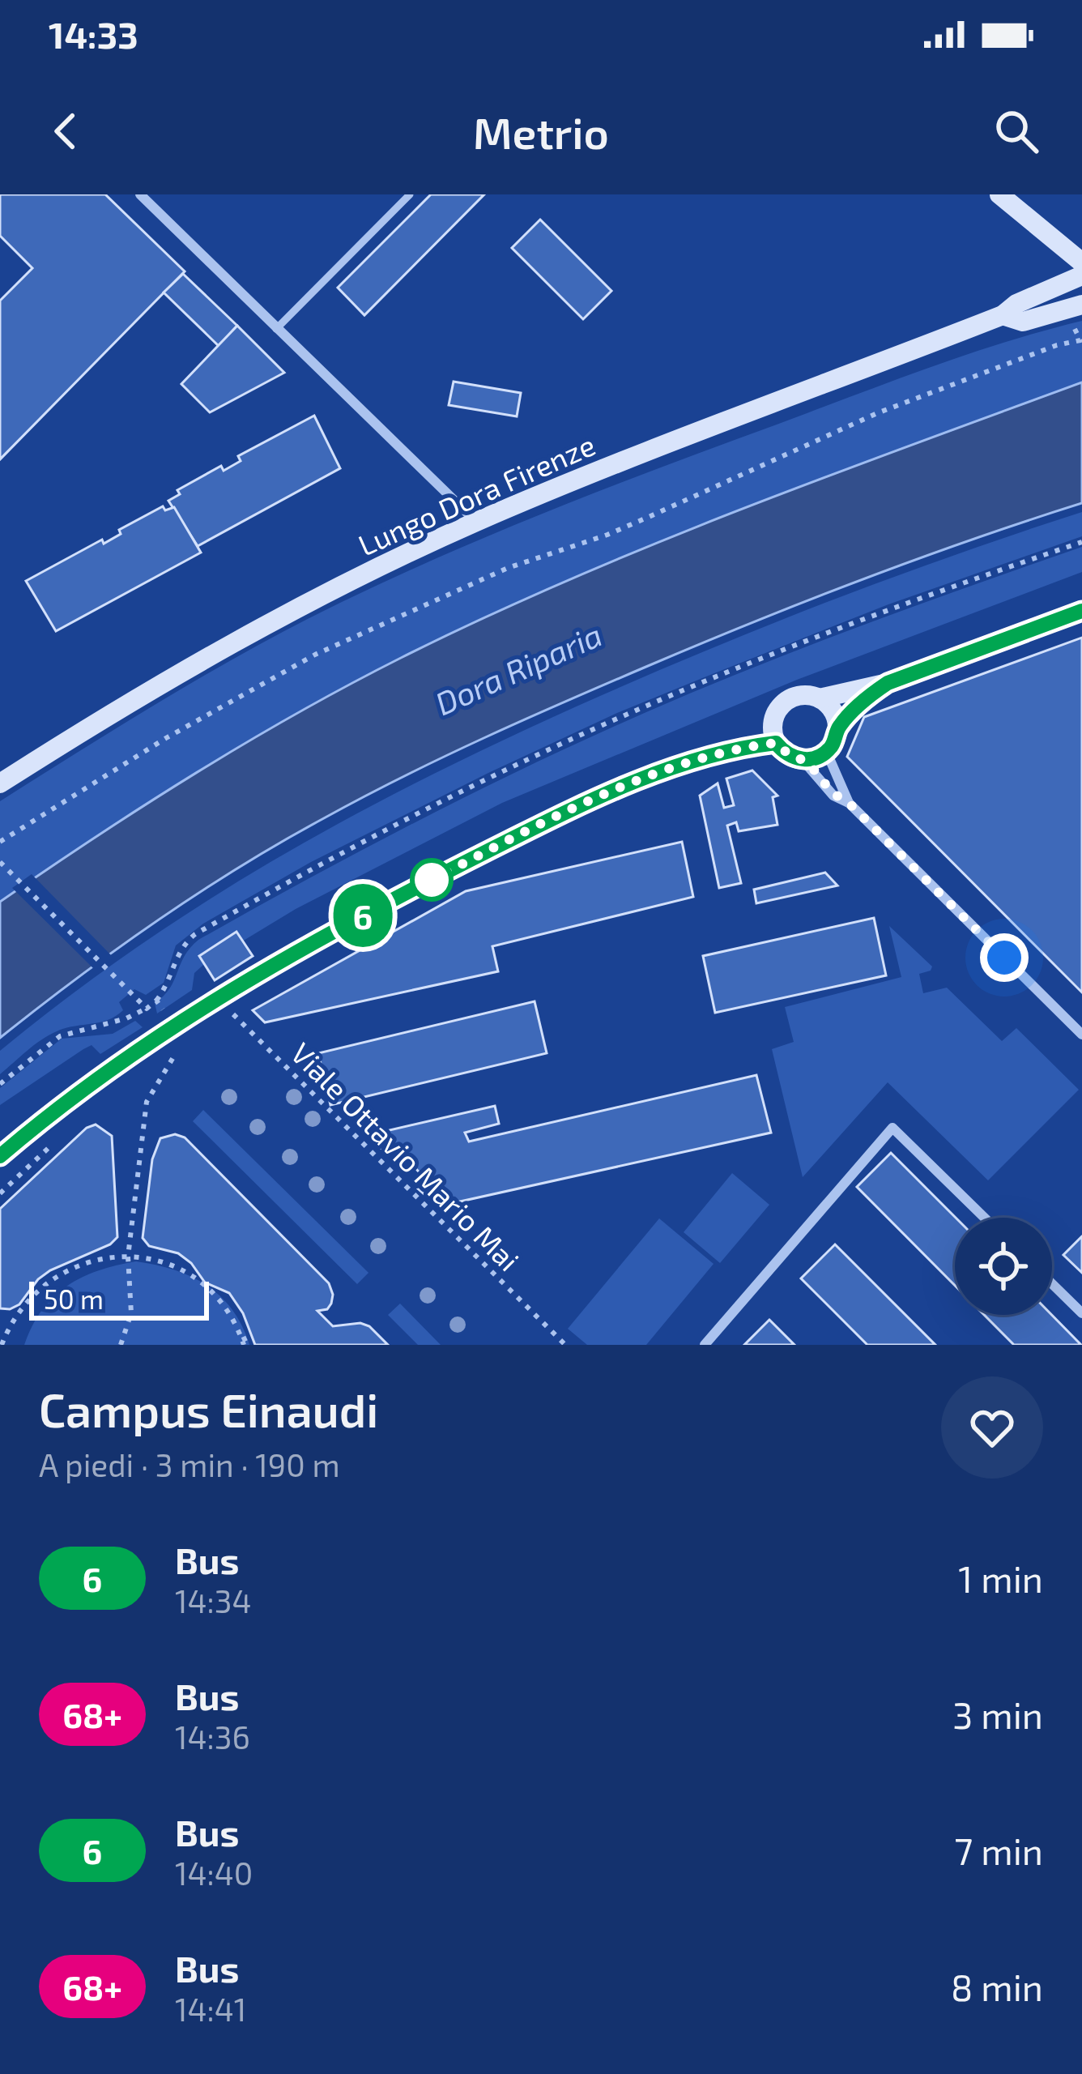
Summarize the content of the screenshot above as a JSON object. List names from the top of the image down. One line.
{"streets":{"street":["Lungo Dora Firenze"],"path":["Viale Ottavio Mario Mai"]},"water":["Dora Riparia"],"lines":["bus line 6"],"scale_bar":"50 m","page":{"status":"14:33","header":"Metrio","on_map":"6","scale":"50 m","heading":["Campus Einaudi","A piedi · 3 min · 190 m"],"list":[{"mark":"6","name":"Bus","note":"14:34","value":"1 min"},{"mark":"68+","name":"Bus","note":"14:36","value":"3 min"},{"mark":"6","name":"Bus","note":"14:40","value":"7 min"},{"mark":"68+","name":"Bus","note":"14:41","value":"8 min"}]}}
